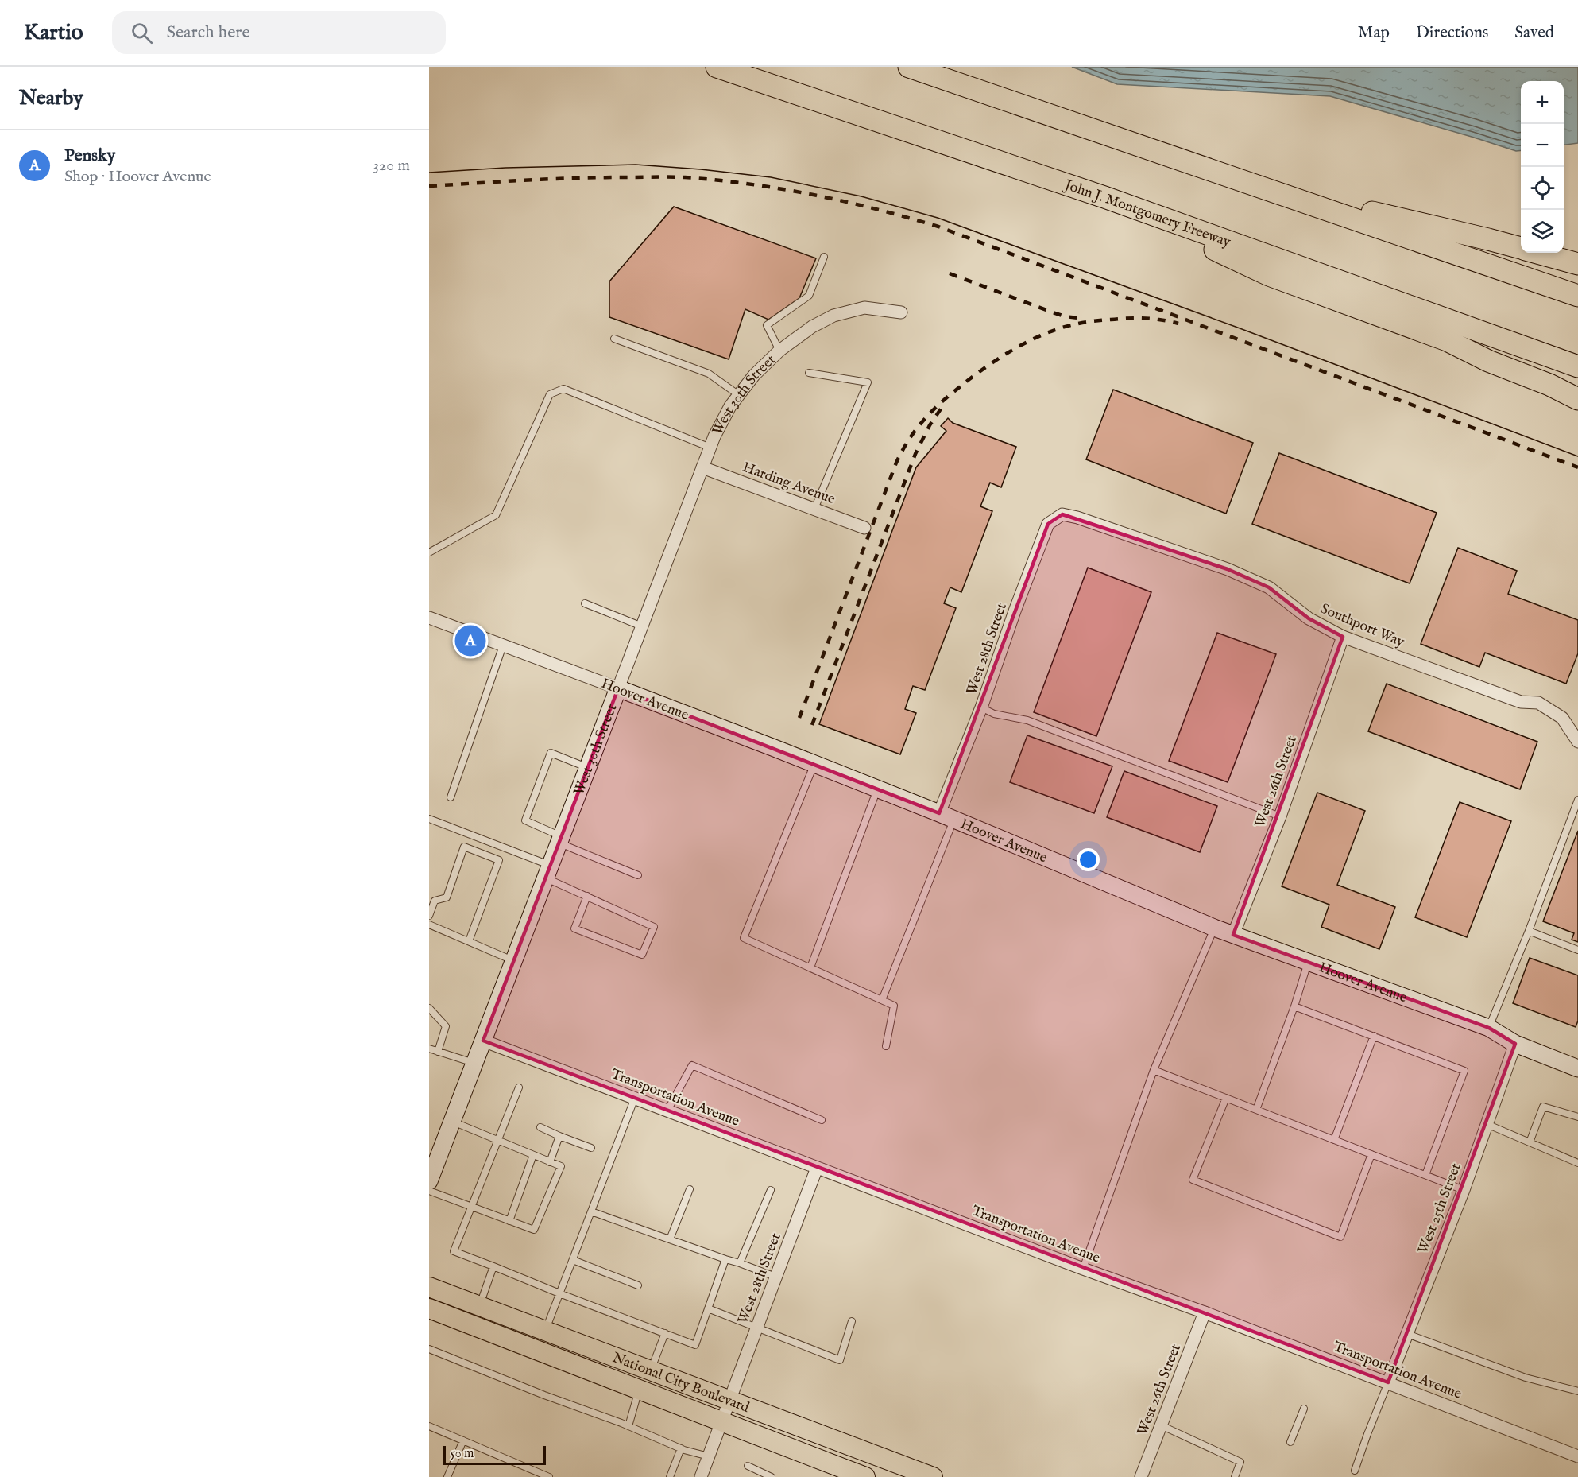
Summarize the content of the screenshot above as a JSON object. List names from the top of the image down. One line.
{"streets":{"highway":["John J. Montgomery Freeway"],"main road":["National City Boulevard"],"street":["West 30th Street","Harding Avenue","Southport Way","West 28th Street","Hoover Avenue","West 26th Street","Transportation Avenue","West 25th Street"]},"crossings":[["West 30th Street","Harding Avenue"],["West 30th Street","Hoover Avenue"],["West 30th Street","Transportation Avenue"],["Southport Way","West 28th Street"],["Southport Way","West 26th Street"],["West 28th Street","Hoover Avenue"],["West 28th Street","Transportation Avenue"],["West 28th Street","National City Boulevard"],["Hoover Avenue","West 26th Street"],["Hoover Avenue","West 25th Street"],["West 26th Street","Transportation Avenue"],["Transportation Avenue","West 25th Street"]],"scale_bar":"50 m","page":{"header":"Kartio","search":"Search here","nav":["Map","Directions","Saved"],"heading":"Nearby","map_buttons":["+","−"],"list":[{"mark":"A","name":"Pensky","note":"Shop · Hoover Avenue","value":"320 m"}],"pins":"A","scale":"50 m"}}
